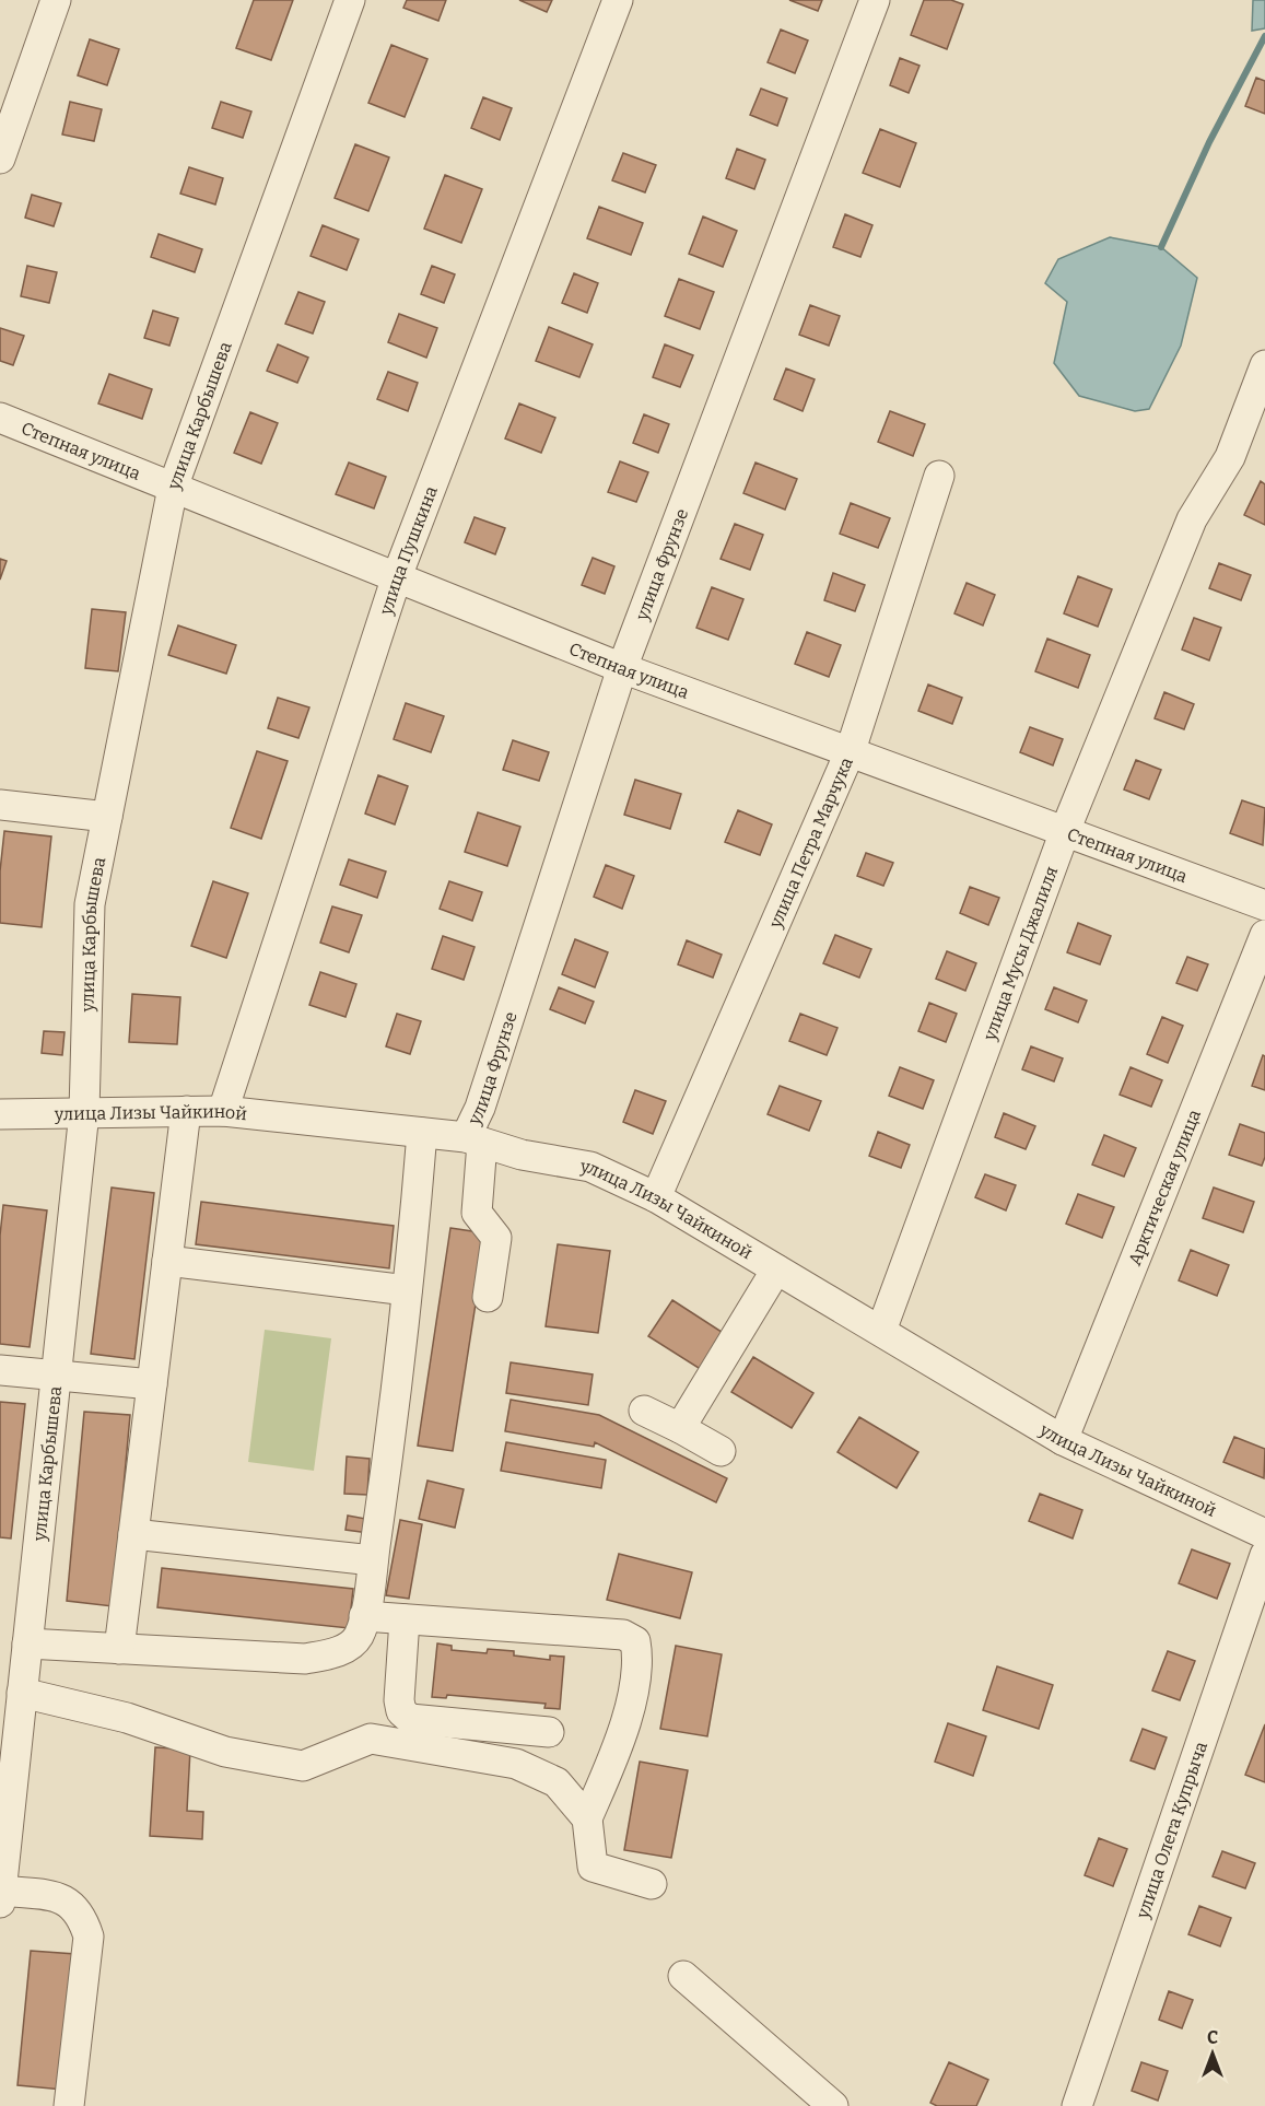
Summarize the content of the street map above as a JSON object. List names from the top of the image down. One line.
{"streets":{"street":["улица Карбышева","Степная улица","улица Пушкина","улица Фрунзе","улица Петра Марчука","улица Мусы Джалиля","улица Лизы Чайкиной","Арктическая улица","улица Олега Купрыча"]},"crossings":[["улица Карбышева","Степная улица"],["улица Карбышева","улица Лизы Чайкиной"],["Степная улица","улица Пушкина"],["Степная улица","улица Фрунзе"],["Степная улица","улица Петра Марчука"],["Степная улица","улица Мусы Джалиля"],["улица Пушкина","улица Лизы Чайкиной"],["улица Фрунзе","улица Лизы Чайкиной"],["улица Петра Марчука","улица Лизы Чайкиной"],["улица Мусы Джалиля","улица Лизы Чайкиной"],["улица Лизы Чайкиной","Арктическая улица"]],"north":"top"}
